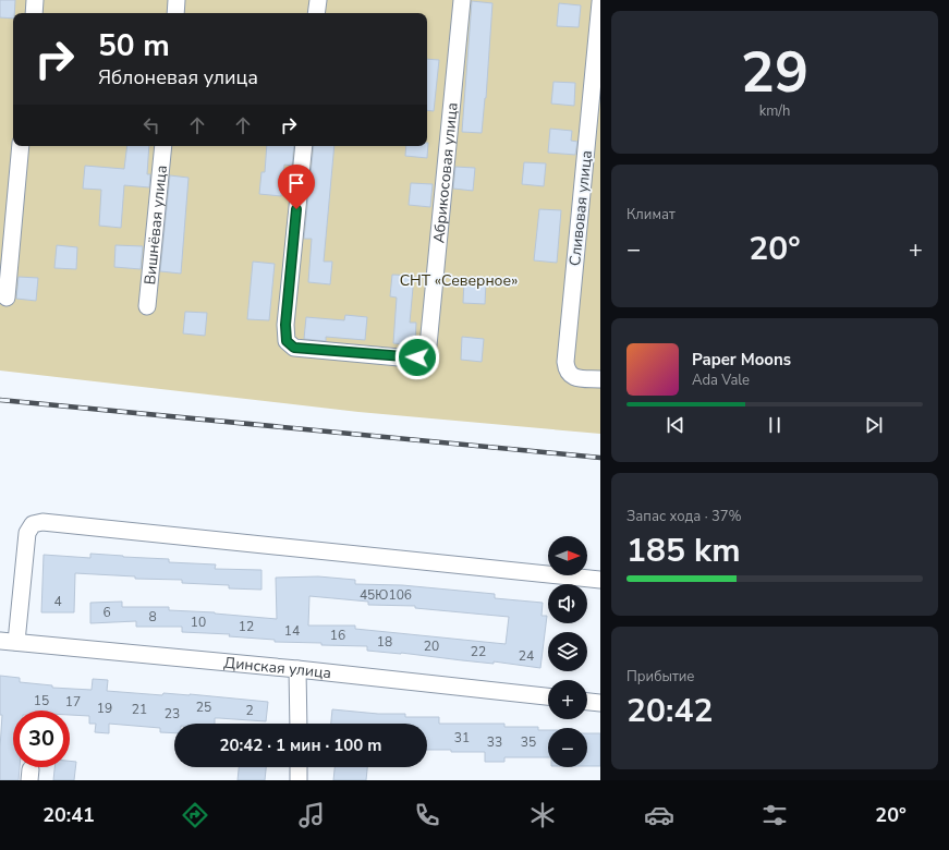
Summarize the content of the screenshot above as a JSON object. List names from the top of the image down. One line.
{"streets":{"street":["Абрикосовая улица","Сливовая улица","Вишнёвая улица","Динская улица"]},"parks":["СНТ «Северное»"],"house_numbers":["45Ю106","4","6","8","10","12","14","16","18","20","22","24","15","17","25","19","21","2","23","31","33","35"],"north":"right","page":{"tile":[["29","km/h"],"Климат",["Запас хода · 37%","185 km"],["Прибытие","20:42"]],"turn":["50 m","Яблоневая улица"],"heat":["−","20°","+"],"song":["Paper Moons","Ada Vale"],"map_buttons":["+","−"],"limit":"30","trip":"20:42 · 1 мин · 100 m","tabs":["20:41","20°"]}}
